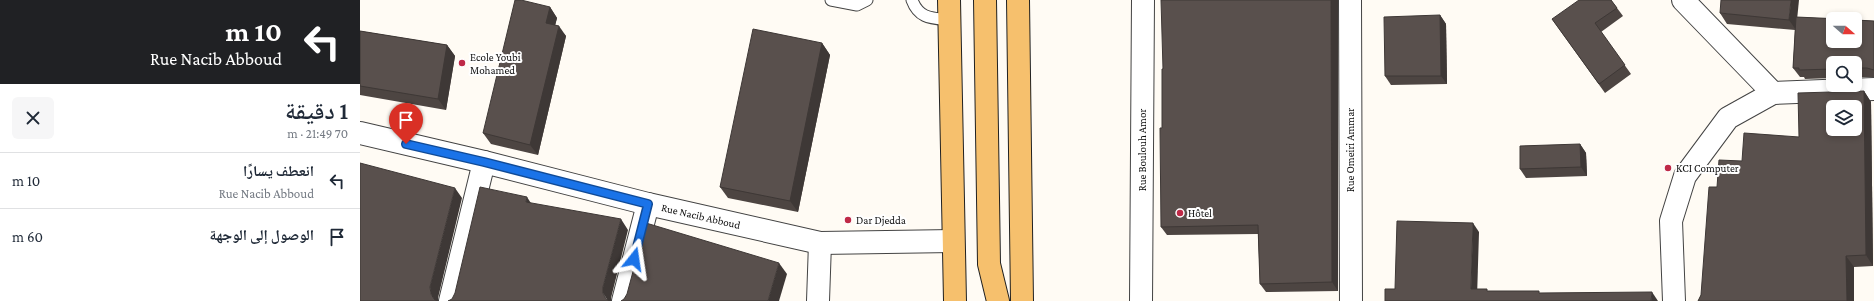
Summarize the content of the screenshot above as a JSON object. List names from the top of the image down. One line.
{"streets":{"street":["Rue Boulouh Amor","Rue Omeiri Ammar","Rue Nacib Abboud"]},"places":["Ecole Youbi Mohamed","KCI Computer","Hôtel","Dar Djedda"],"north":"right","page":{"turn":["10 m","Rue Nacib Abboud"],"heading":["1 دقيقة","70 m · 21:49"],"list":[{"name":"انعطف يسارًا","note":"Rue Nacib Abboud","value":"10 m"},{"name":"الوصول إلى الوجهة","value":"60 m"}]}}
